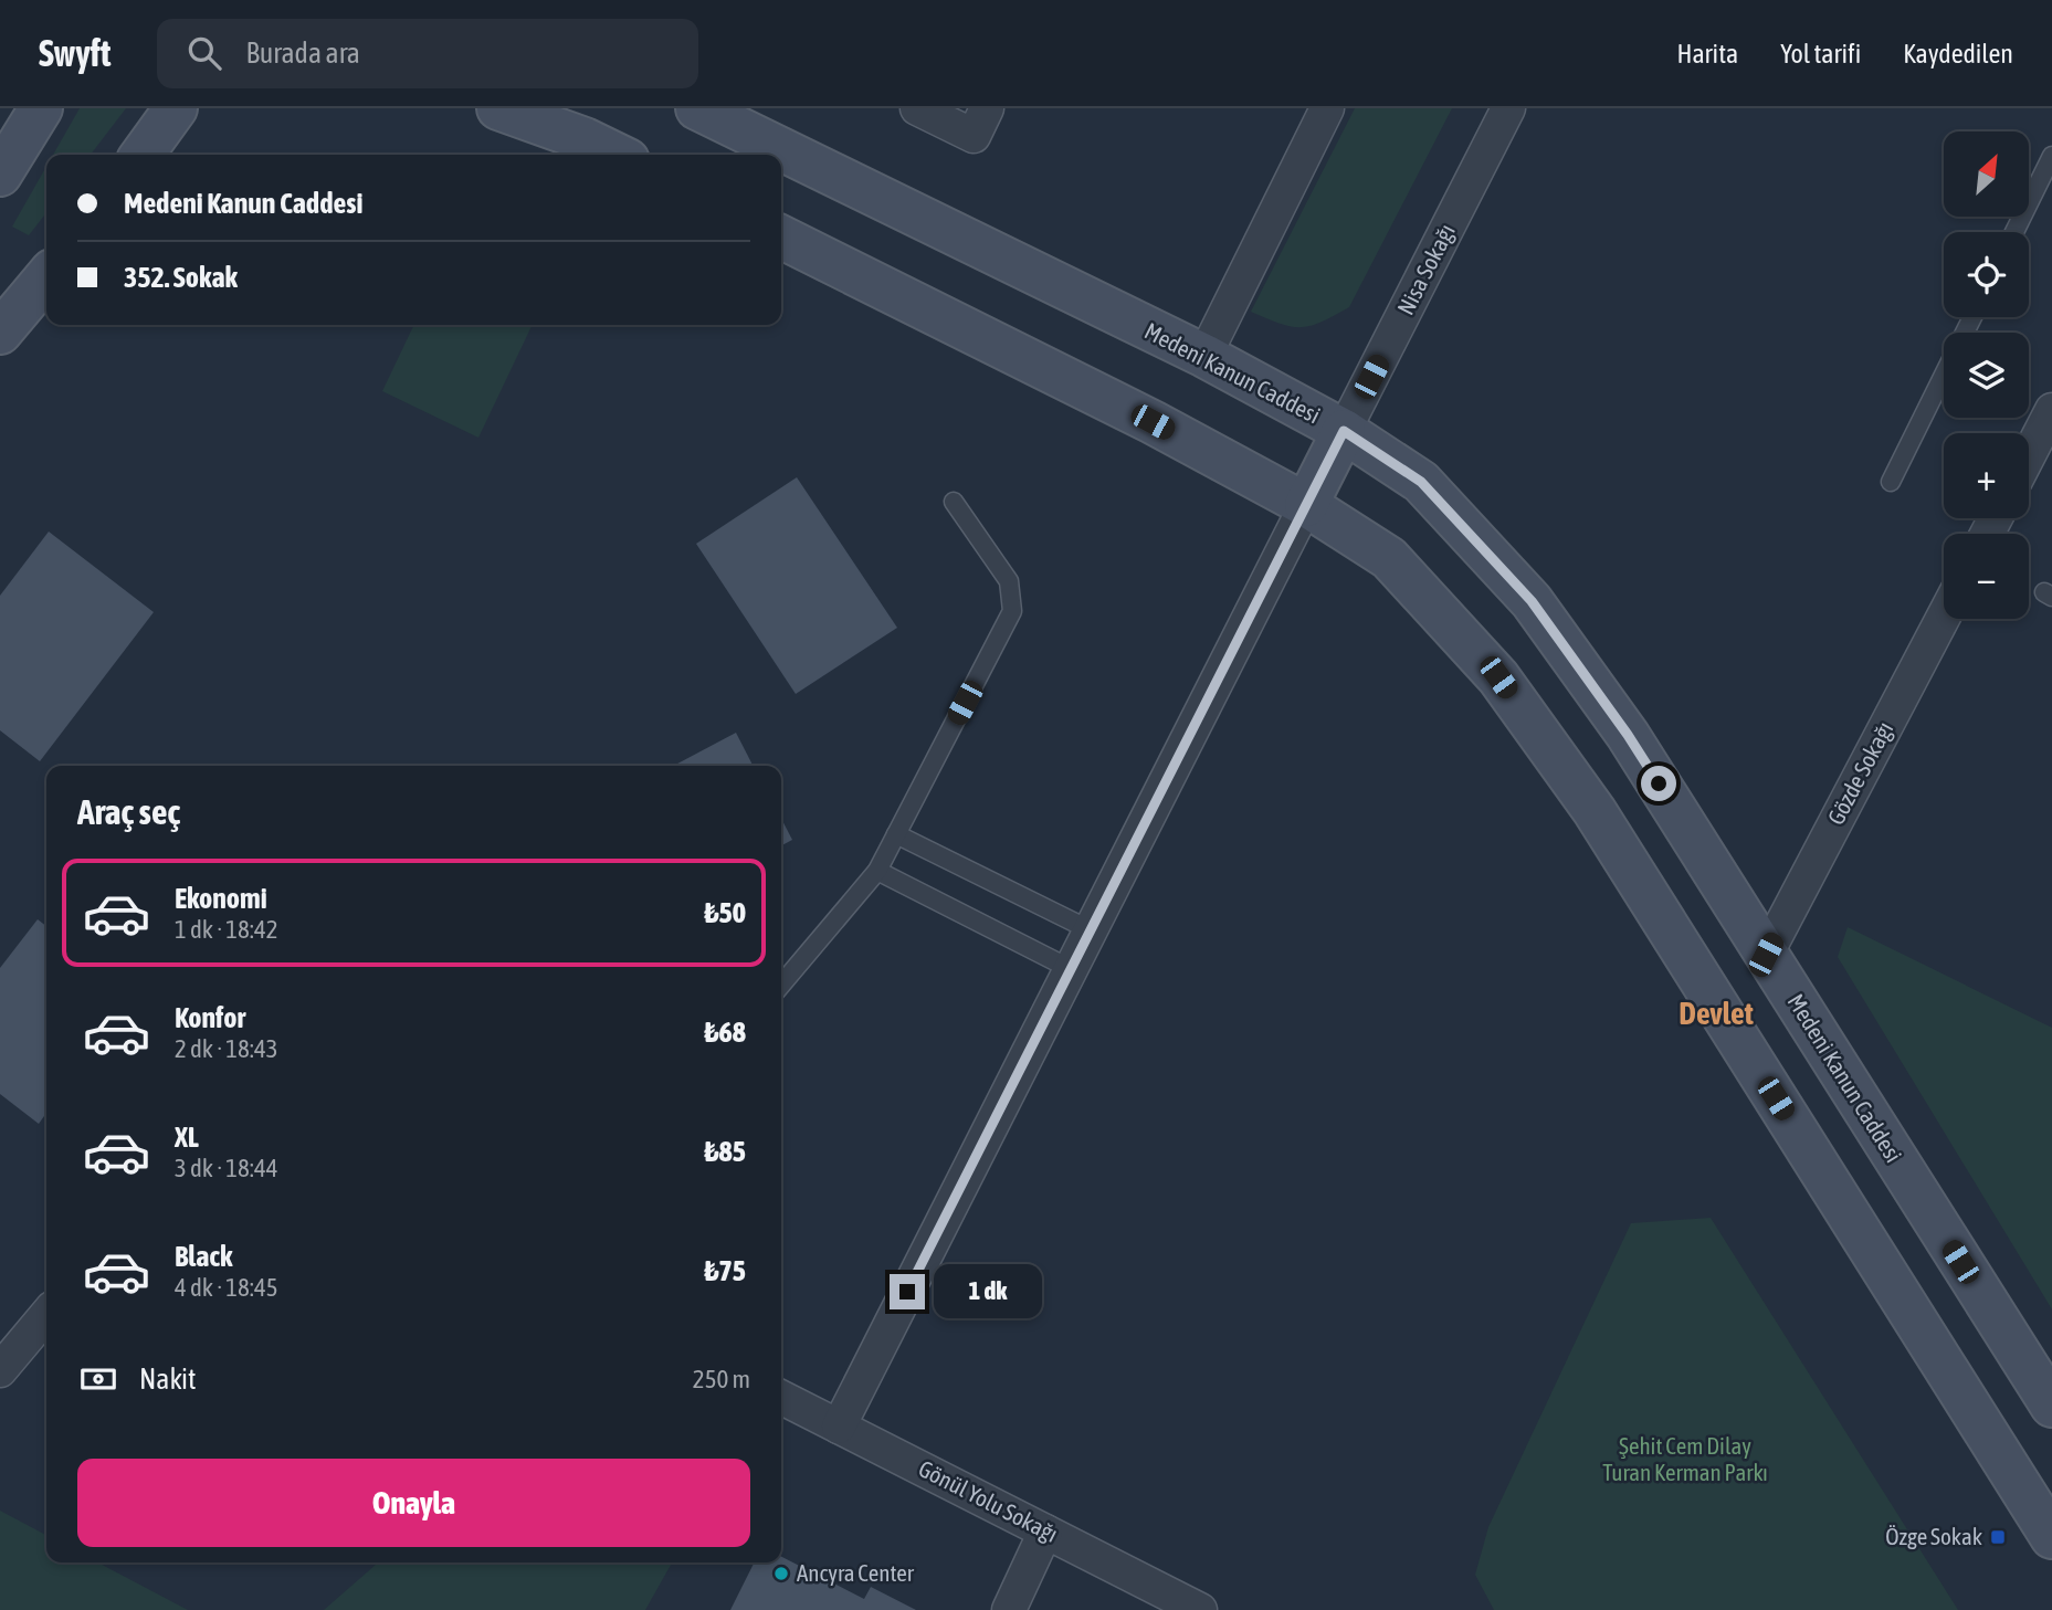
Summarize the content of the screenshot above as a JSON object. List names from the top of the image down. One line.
{"streets":{"main road":["Medeni Kanun Caddesi"],"street":["Nisa Sokağı","Gözde Sokağı","Gönül Yolu Sokağı"]},"crossings":[["Nisa Sokağı","Medeni Kanun Caddesi"],["Medeni Kanun Caddesi","Gözde Sokağı"]],"districts":["Devlet"],"parks":["Şehit Cem Dilay Turan Kerman Parkı"],"places":{"transit":["Özge Sokak"],"other":["Ancyra Center"]},"north":"top right","page":{"header":"Swyft","search":"Burada ara","nav":["Harita","Yol tarifi","Kaydedilen"],"map_buttons":["+","−"],"banner":["Medeni Kanun Caddesi","352. Sokak"],"heading":"Araç seç","list":[{"name":"Ekonomi","note":"1 dk · 18:42","value":"₺50"},{"name":"Konfor","note":"2 dk · 18:43","value":"₺68"},{"name":"XL","note":"3 dk · 18:44","value":"₺85"},{"name":"Black","note":"4 dk · 18:45","value":"₺75"}],"bubble":"1 dk","pay":["Nakit","250 m"],"buttons":"Onayla"}}
